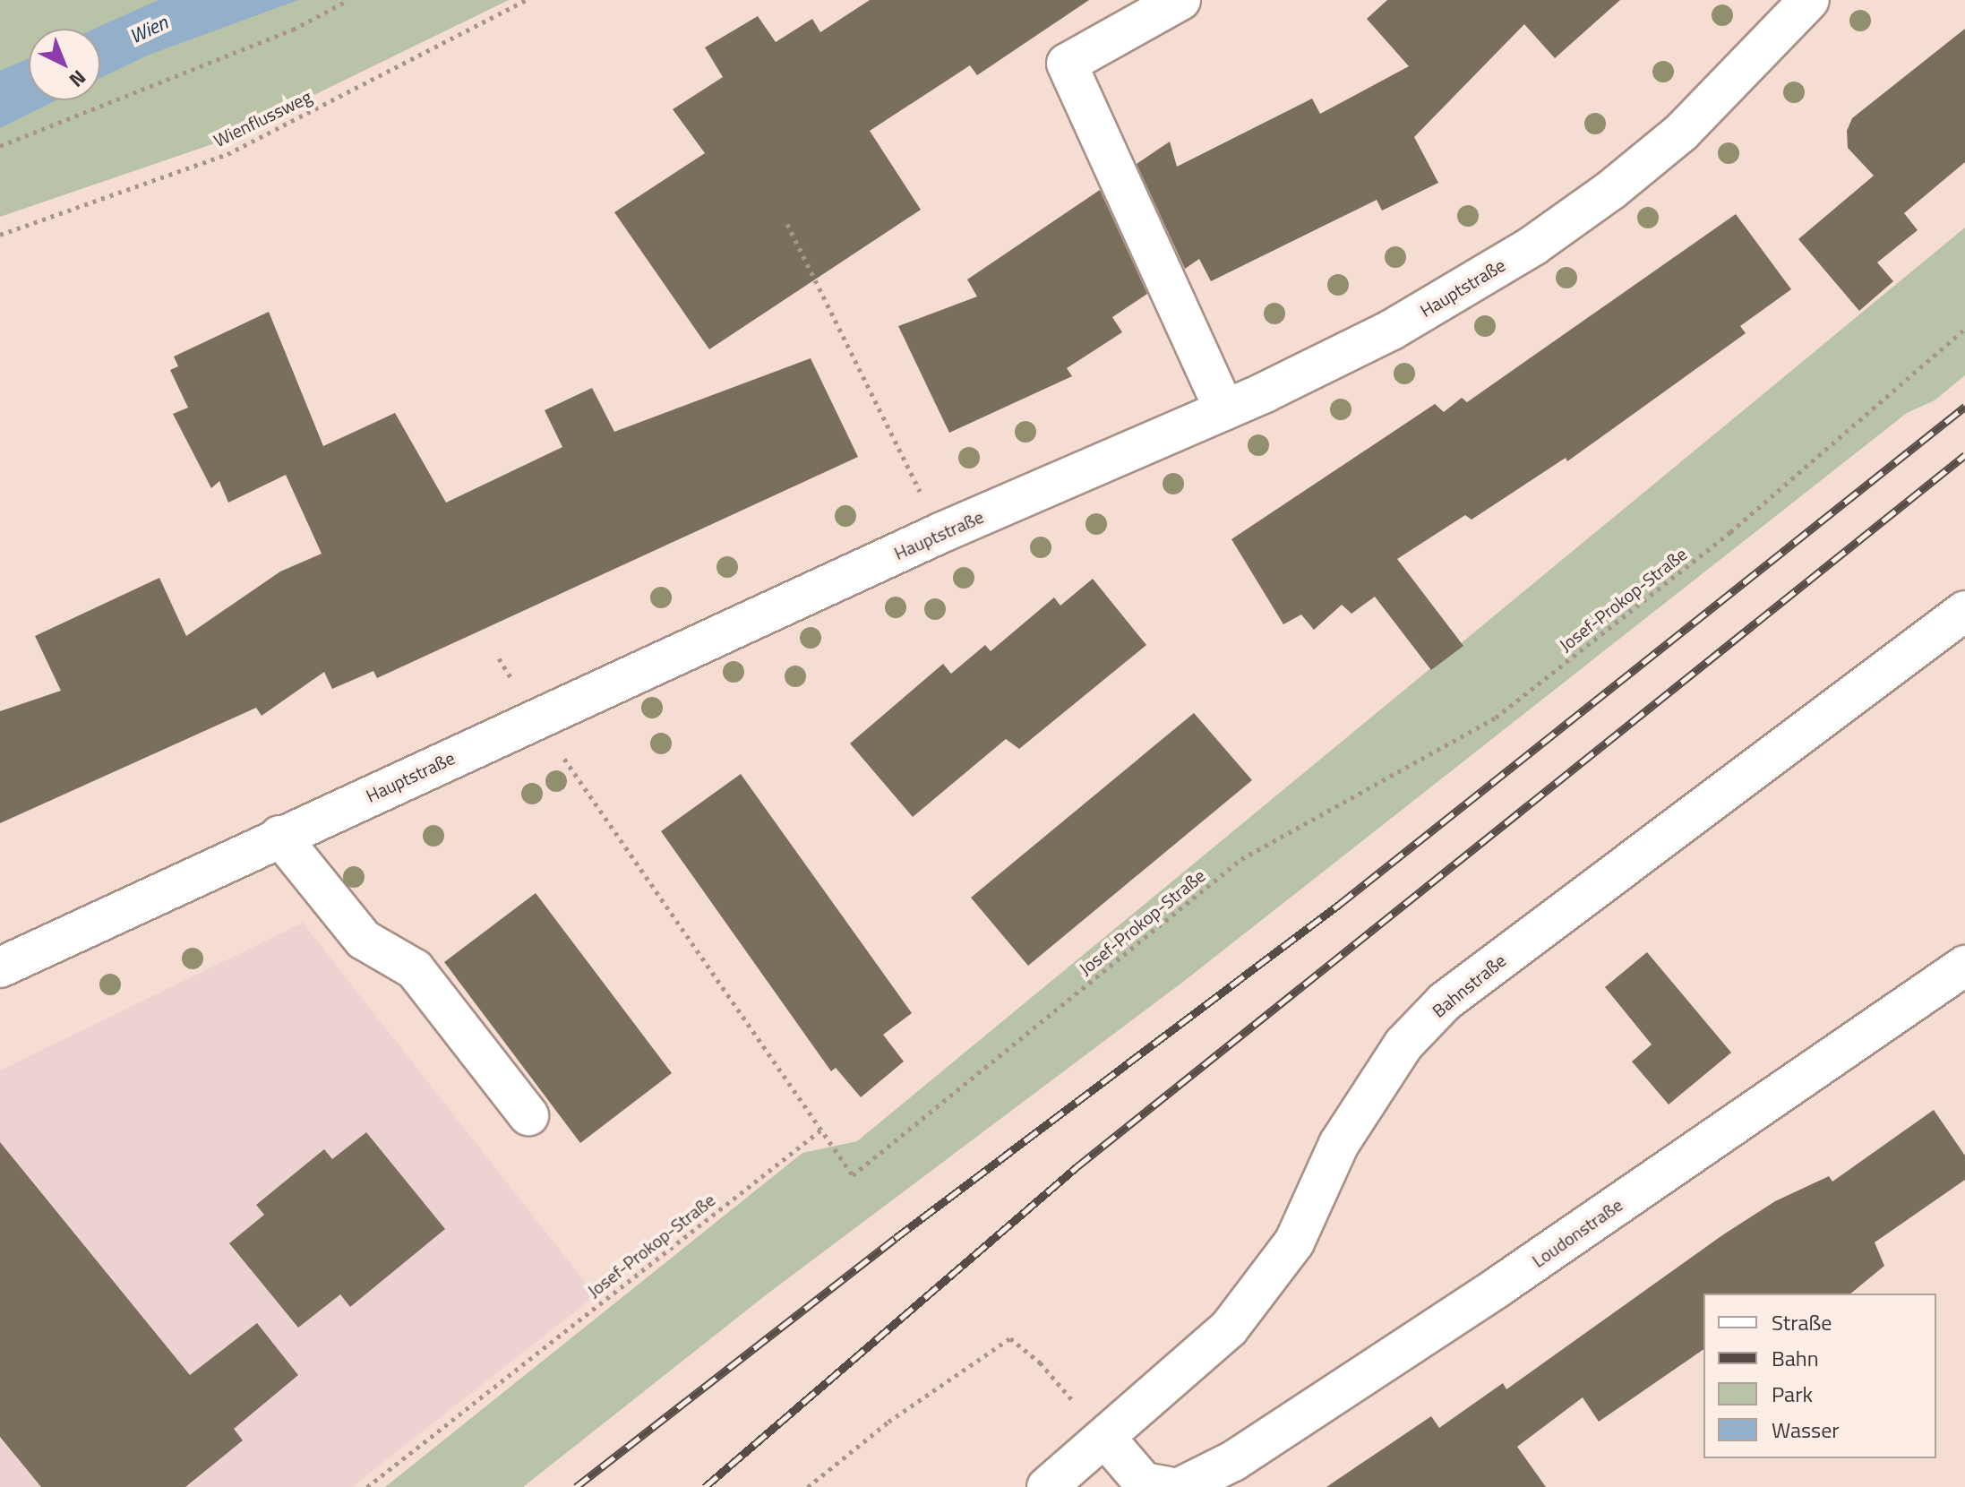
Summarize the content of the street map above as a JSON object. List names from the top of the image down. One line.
{"streets":{"street":["Hauptstraße","Bahnstraße","Loudonstraße"],"path":["Wienflussweg","Josef-Prokop-Straße"]},"water":["Wien"],"legend":["Straße","Bahn","Park","Wasser"],"north":"bottom right"}
